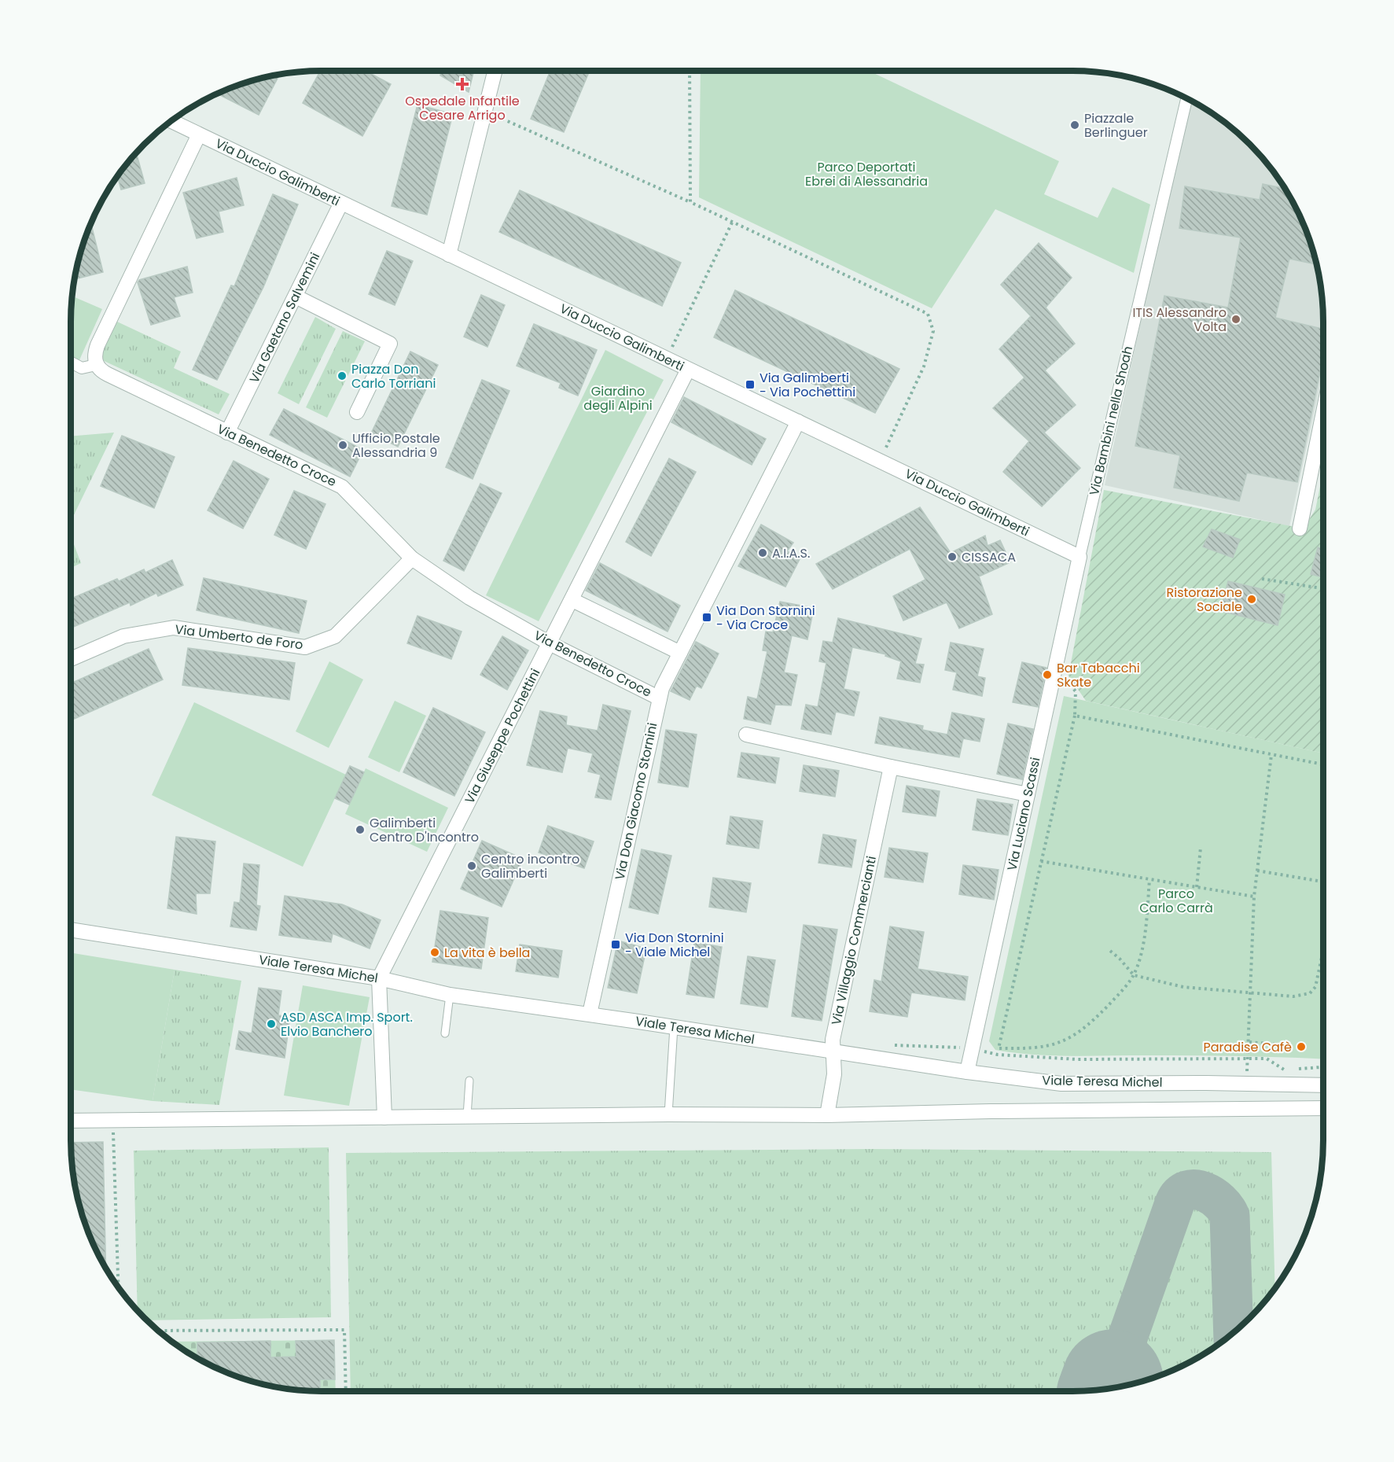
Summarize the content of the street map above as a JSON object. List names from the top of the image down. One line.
{"streets":{"street":["Via Duccio Galimberti","Via Gaetano Salvemini","Via Bambini nella Shoah","Via Benedetto Croce","Via Umberto de Foro","Via Giuseppe Pochettini","Via Don Giacomo Stornini","Via Luciano Scassi","Via Villaggio Commercianti","Viale Teresa Michel"]},"crossings":[["Via Duccio Galimberti","Via Gaetano Salvemini"],["Via Duccio Galimberti","Via Bambini nella Shoah"],["Via Duccio Galimberti","Via Giuseppe Pochettini"],["Via Duccio Galimberti","Via Don Giacomo Stornini"],["Via Duccio Galimberti","Via Luciano Scassi"],["Via Gaetano Salvemini","Via Benedetto Croce"],["Via Bambini nella Shoah","Via Luciano Scassi"],["Via Benedetto Croce","Via Umberto de Foro"],["Via Benedetto Croce","Via Giuseppe Pochettini"],["Via Benedetto Croce","Via Don Giacomo Stornini"],["Via Giuseppe Pochettini","Viale Teresa Michel"],["Via Don Giacomo Stornini","Viale Teresa Michel"],["Via Luciano Scassi","Viale Teresa Michel"],["Via Villaggio Commercianti","Viale Teresa Michel"]],"parks":["Parco Deportati Ebrei di Alessandria","Giardino degli Alpini","Parco Carlo Carrà"],"places":{"health":["Ospedale Infantile Cesare Arrigo"],"other":["Piazzale Berlinguer","ITIS Alessandro Volta","Piazza Don Carlo Torriani","Ufficio Postale Alessandria 9","A.I.A.S.","CISSACA","Ristorazione Sociale","Bar Tabacchi Skate","Galimberti Centro D'Incontro","Centro incontro Galimberti","La vita è bella","ASD ASCA Imp. Sport. Elvio Banchero","Paradise Cafè"],"transit":["Via Galimberti - Via Pochettini","Via Don Stornini - Via Croce","Via Don Stornini - Viale Michel"]}}
